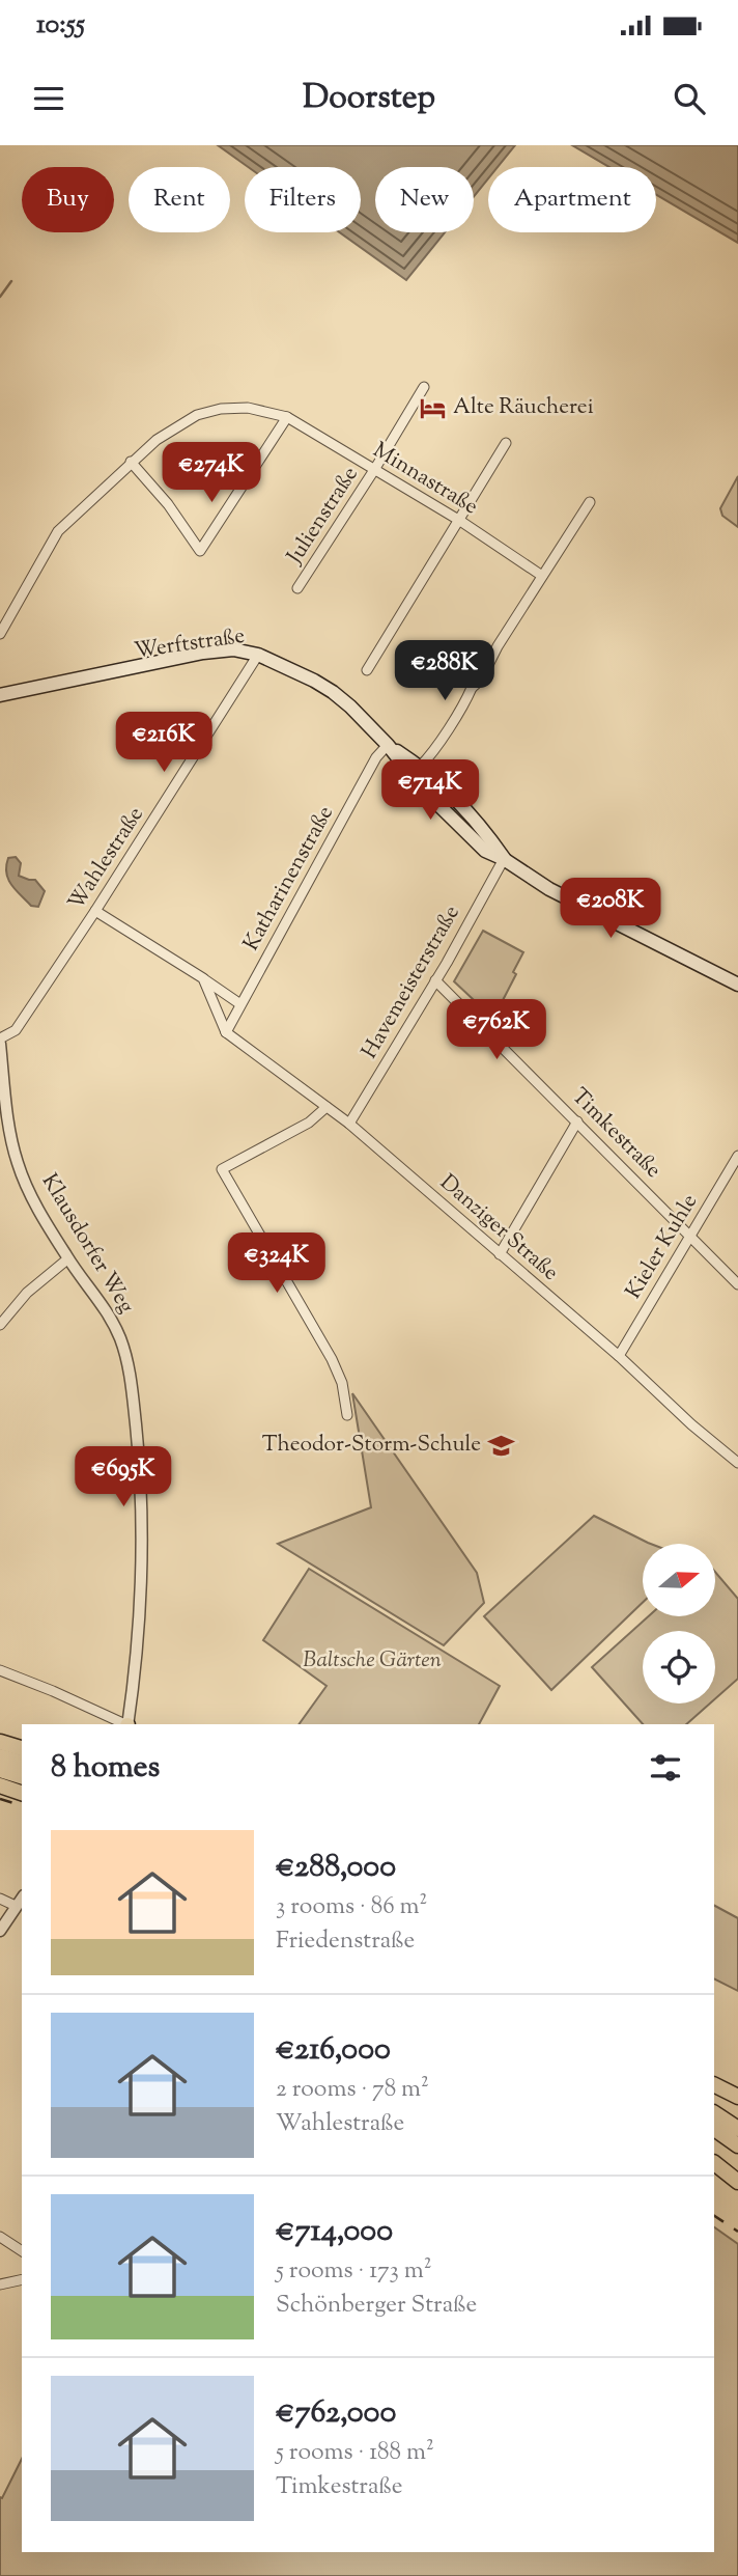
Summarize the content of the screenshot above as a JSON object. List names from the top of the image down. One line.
{"streets":{"main road":["Werftstraße"],"street":["Minnastraße","Julienstraße","Wahlestraße","Katharinenstraße","Havemeisterstraße","Timkestraße","Danziger Straße","Klausdorfer Weg","Kieler Kuhle"]},"crossings":[["Minnastraße","Julienstraße"],["Werftstraße","Wahlestraße"],["Wahlestraße","Klausdorfer Weg"],["Katharinenstraße","Danziger Straße"],["Havemeisterstraße","Timkestraße"],["Havemeisterstraße","Danziger Straße"],["Timkestraße","Kieler Kuhle"],["Danziger Straße","Kieler Kuhle"]],"parks":["Baltsche Gärten"],"places":{"hotel":["Alte Räucherei"],"school or university":["Theodor-Storm-Schule"]},"north":"right","page":{"status":"10:55","header":"Doorstep","chip":["Buy","Rent","Filters","New","Apartment"],"price":["€274K","€288K","€216K","€714K","€208K","€762K","€324K","€695K"],"heading":"8 homes","list":[{"name":"€288,000","note":"3 rooms · 86 m² · Friedenstraße"},{"name":"€216,000","note":"2 rooms · 78 m² · Wahlestraße"},{"name":"€714,000","note":"5 rooms · 173 m² · Schönberger Straße"},{"name":"€762,000","note":"5 rooms · 188 m² · Timkestraße"}]}}
